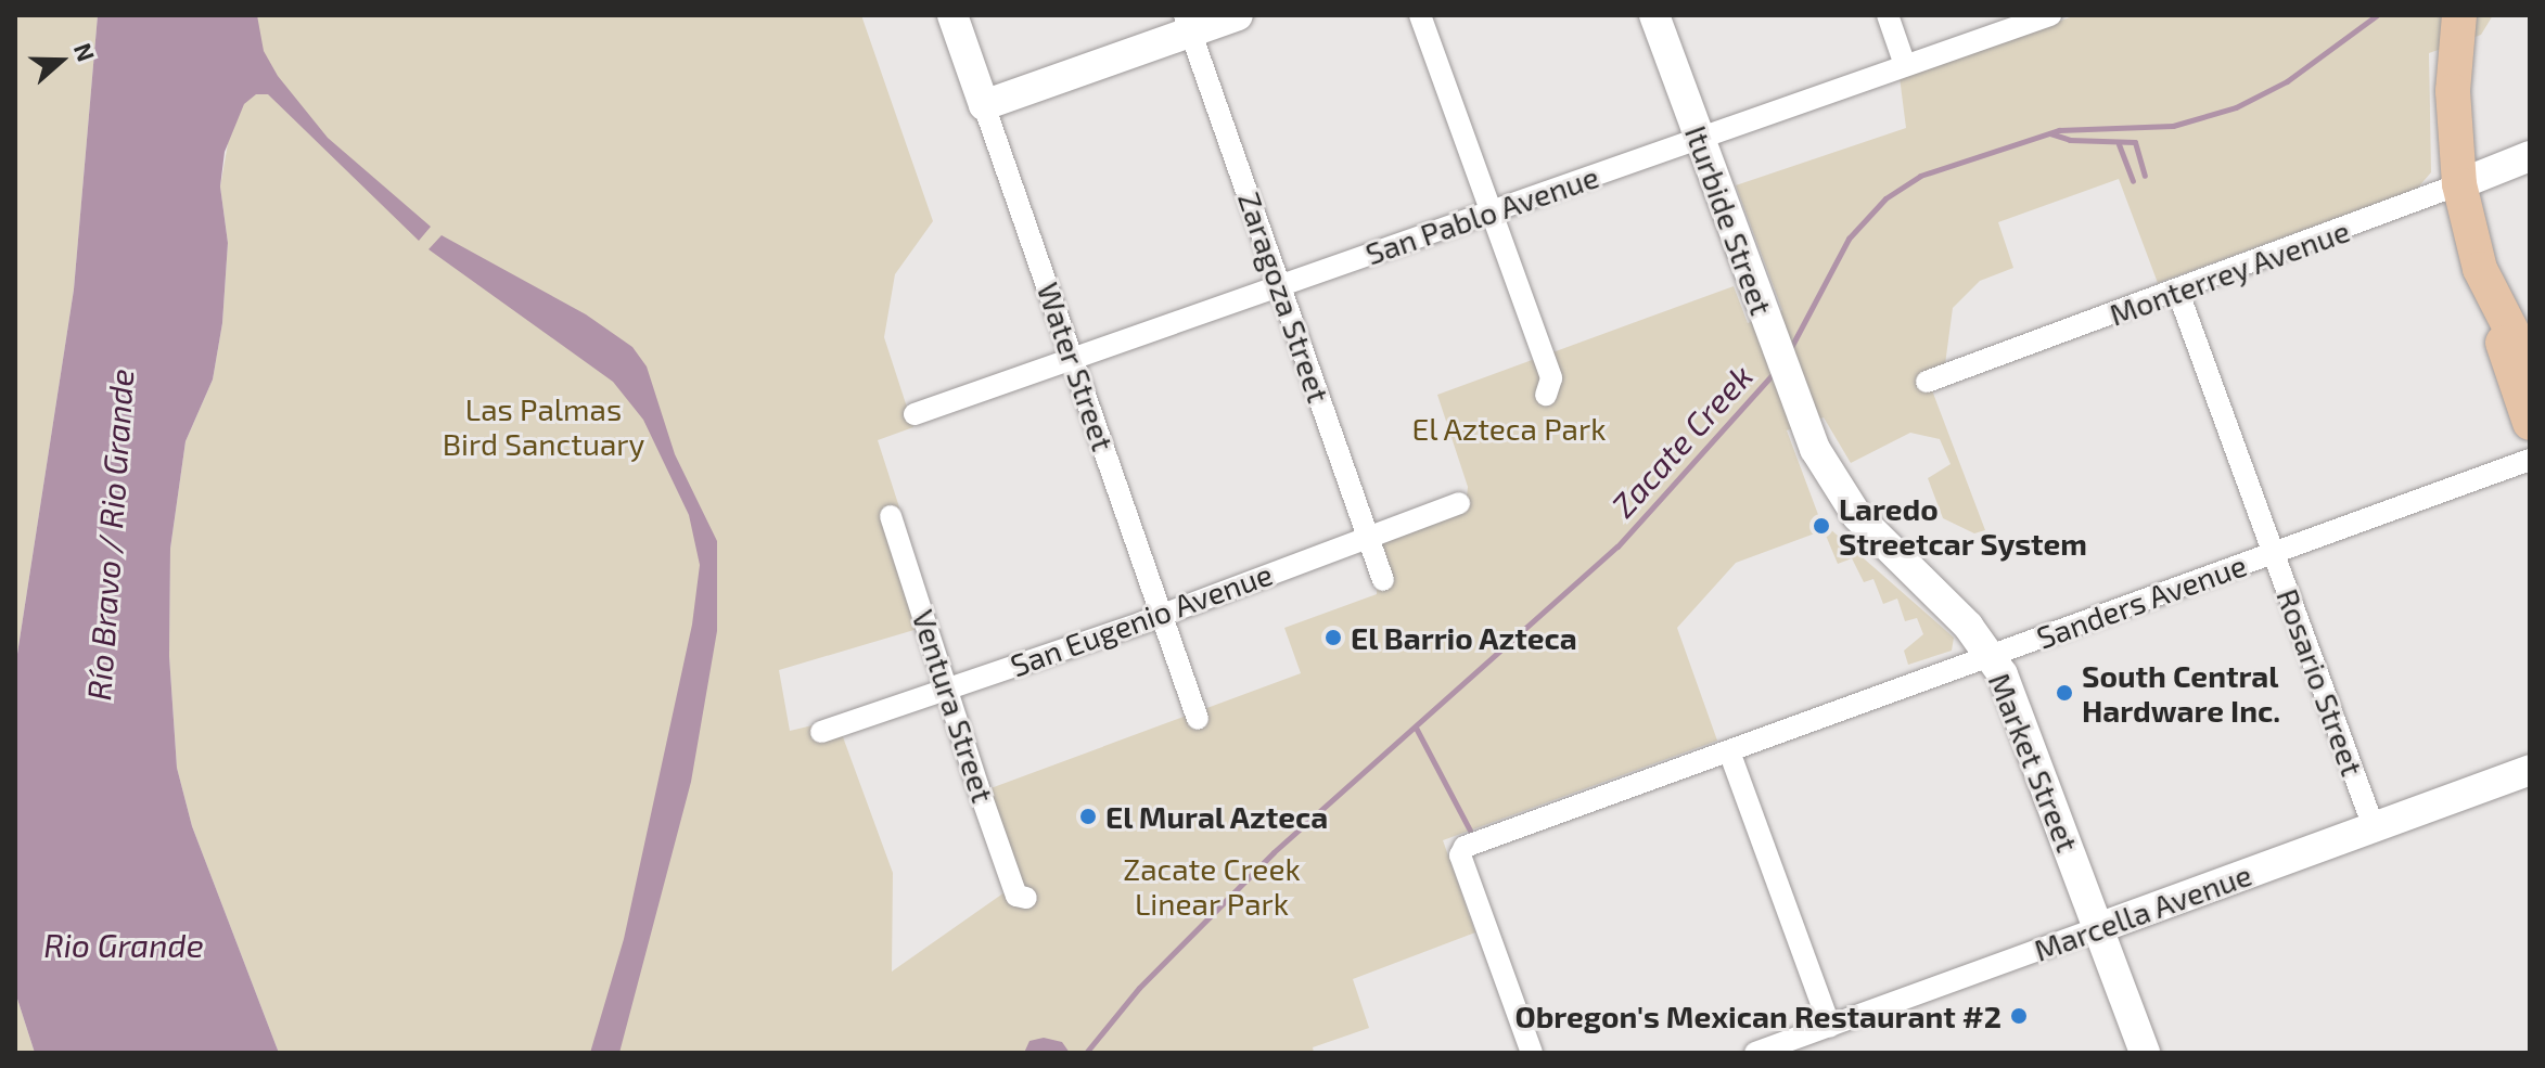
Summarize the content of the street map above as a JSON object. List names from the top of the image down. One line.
{"streets":{"street":["San Pablo Avenue","Iturbide Street","Monterrey Avenue","Zaragoza Street","Water Street","Sanders Avenue","San Eugenio Avenue","Rosario Street","Ventura Street","Market Street","Marcella Avenue"]},"crossings":[["San Pablo Avenue","Iturbide Street"],["San Pablo Avenue","Zaragoza Street"],["San Pablo Avenue","Water Street"],["Iturbide Street","Market Street"],["Monterrey Avenue","Rosario Street"],["Zaragoza Street","San Eugenio Avenue"],["Water Street","San Eugenio Avenue"],["Sanders Avenue","Rosario Street"],["Sanders Avenue","Market Street"],["San Eugenio Avenue","Ventura Street"],["Rosario Street","Marcella Avenue"],["Market Street","Marcella Avenue"]],"water":["Zacate Creek","Río Bravo / Rio Grande","Rio Grande"],"parks":["Las Palmas Bird Sanctuary","El Azteca Park","Zacate Creek Linear Park"],"places":["Laredo Streetcar System","El Barrio Azteca","South Central Hardware Inc.","El Mural Azteca","Obregon's Mexican Restaurant #2"],"north":"right"}
